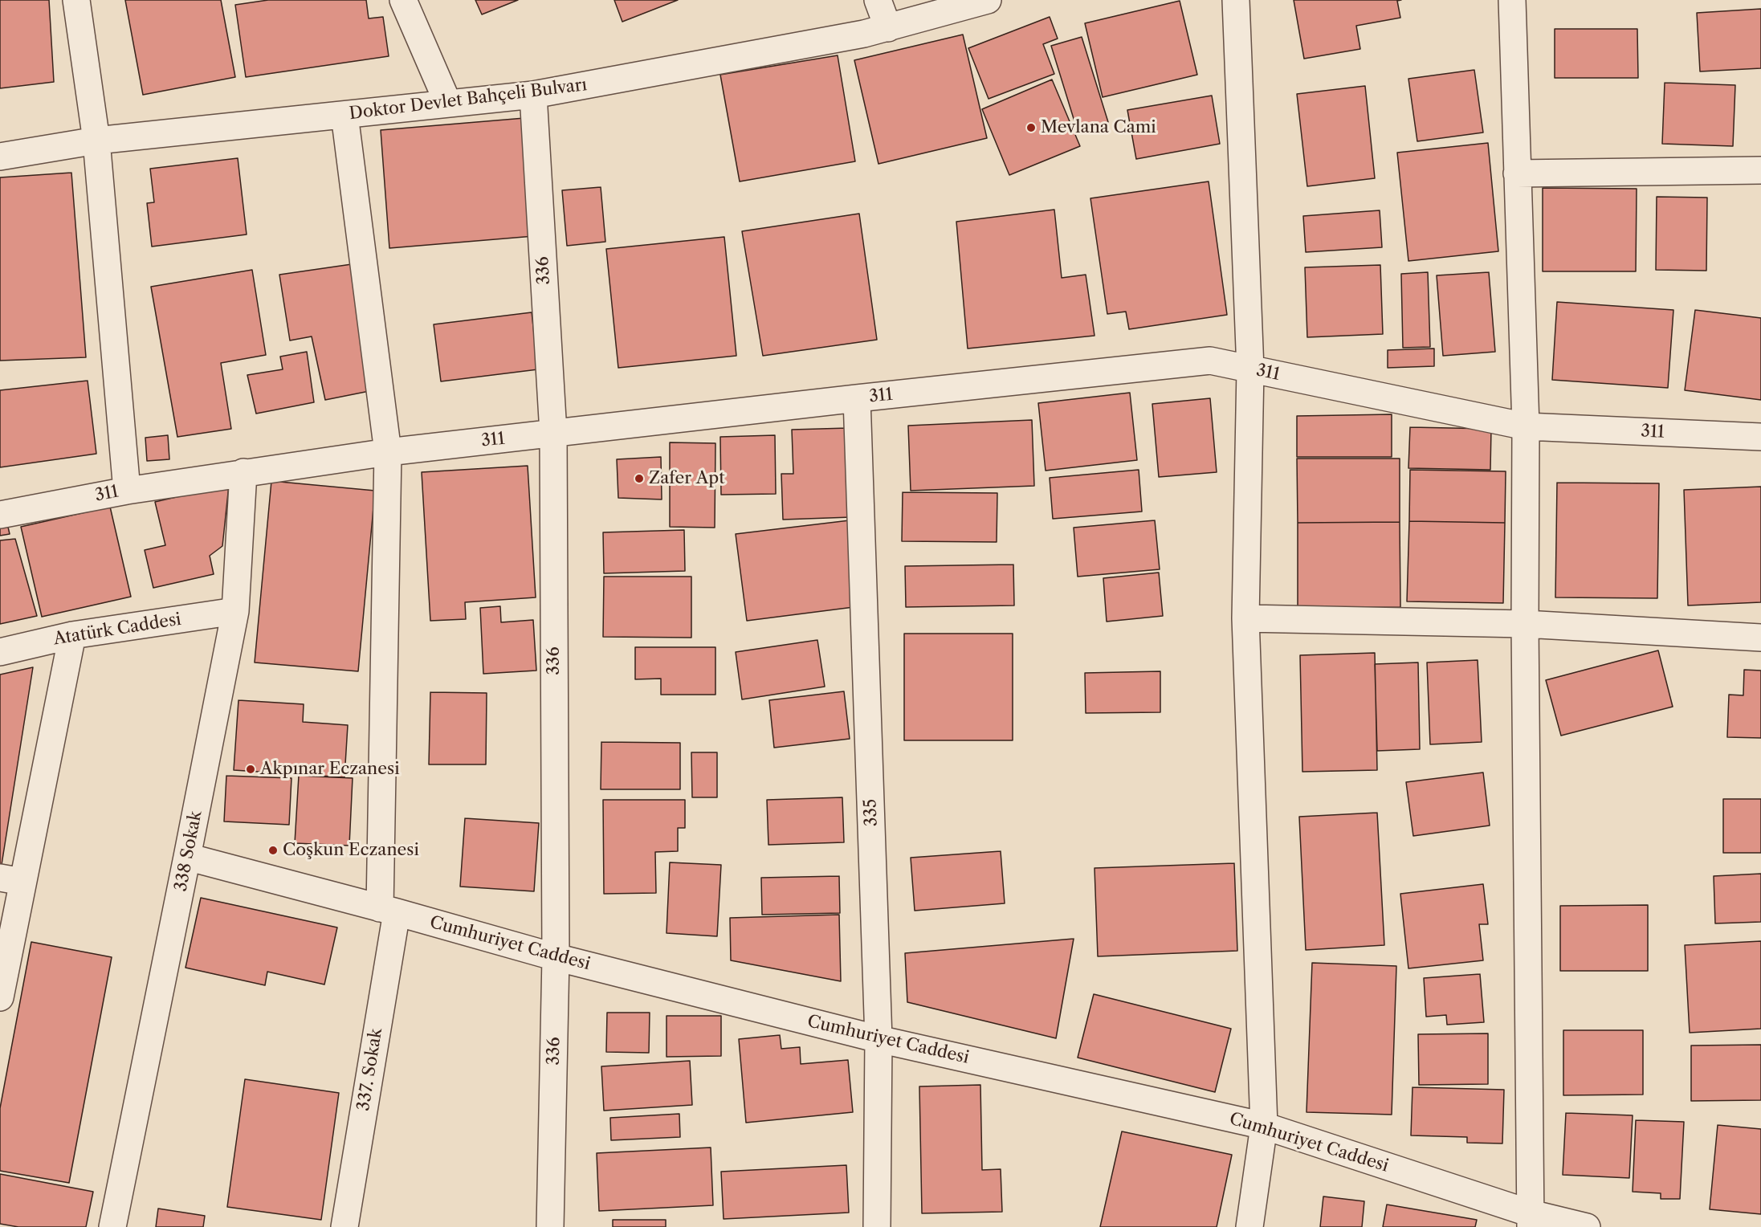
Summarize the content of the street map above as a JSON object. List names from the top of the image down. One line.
{"streets":{"street":["Doktor Devlet Bahçeli Bulvarı","336","311","Atatürk Caddesi","335","338 Sokak","Cumhuriyet Caddesi","337. Sokak"]},"crossings":[["Doktor Devlet Bahçeli Bulvarı","336"],["Doktor Devlet Bahçeli Bulvarı","337. Sokak"],["336","311"],["336","Cumhuriyet Caddesi"],["311","335"],["311","338 Sokak"],["311","337. Sokak"],["Atatürk Caddesi","338 Sokak"],["335","Cumhuriyet Caddesi"],["338 Sokak","Cumhuriyet Caddesi"],["Cumhuriyet Caddesi","337. Sokak"]],"places":["Mevlana Cami","Zafer Apt","Akpınar Eczanesi","Coşkun Eczanesi"]}
